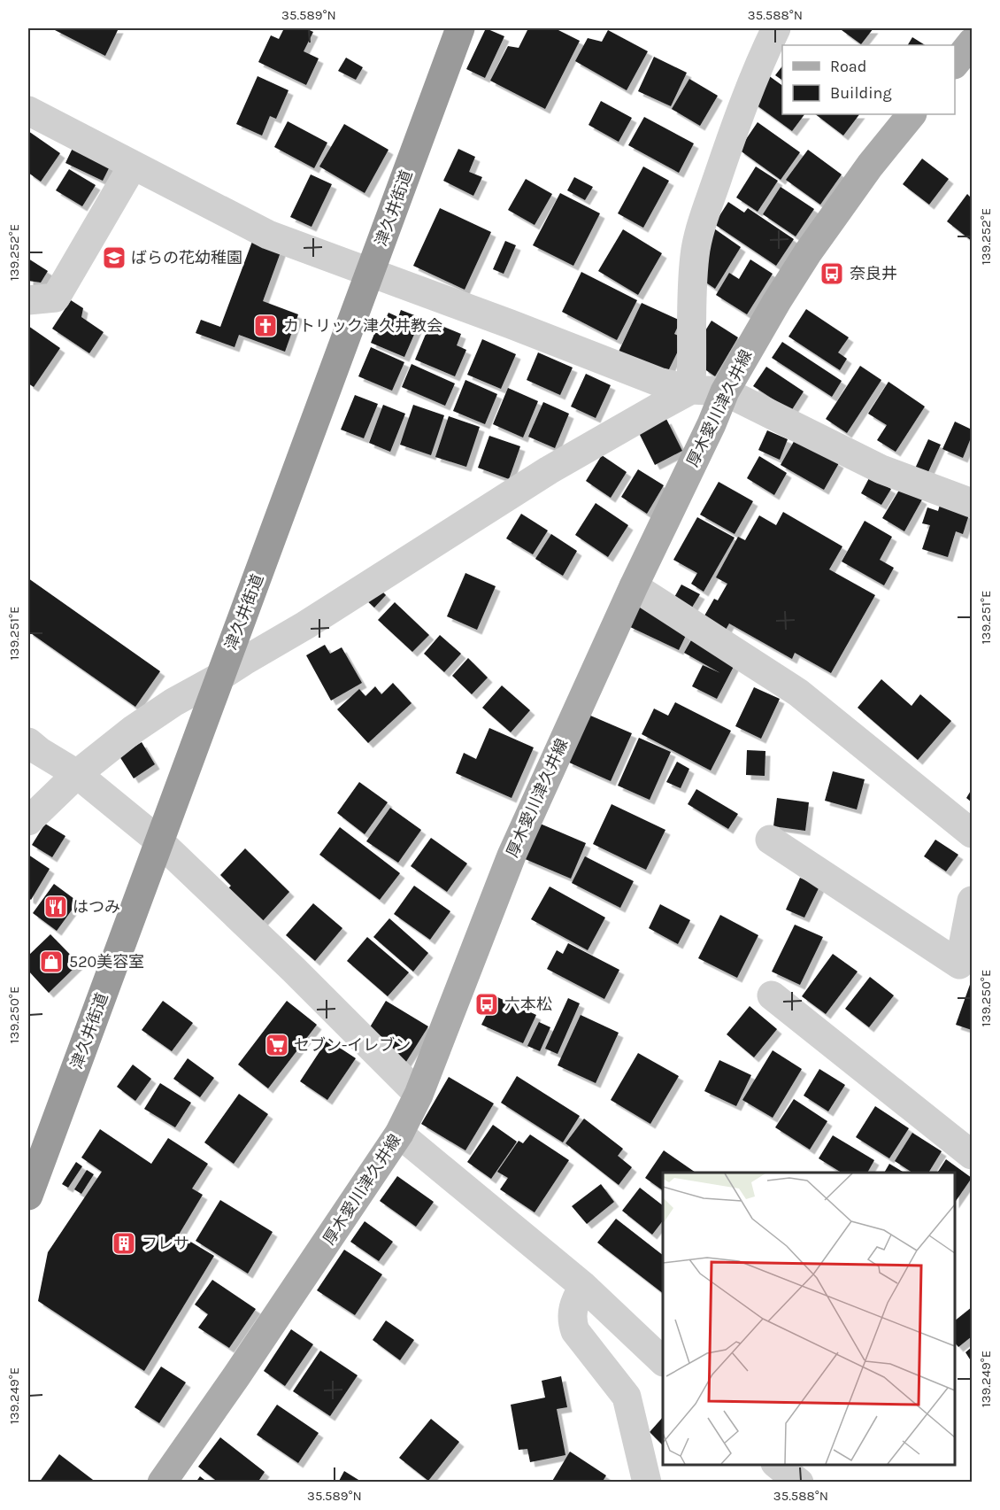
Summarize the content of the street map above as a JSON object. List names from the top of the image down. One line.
{"streets":{"highway":["津久井街道"],"main road":["厚木愛川津久井線"]},"places":{"school or university":["ばらの花幼稚園"],"bus stop":["奈良井","六本松"],"church":["カトリック津久井教会"],"restaurant":["はつみ"],"shop":["520美容室"],"supermarket":["セブン-イレブン"],"building":["フレサ"]},"legend":["Road","Building"],"coordinates":["35.589°N","35.588°N","139.252°E","139.251°E","139.250°E","139.249°E"]}
